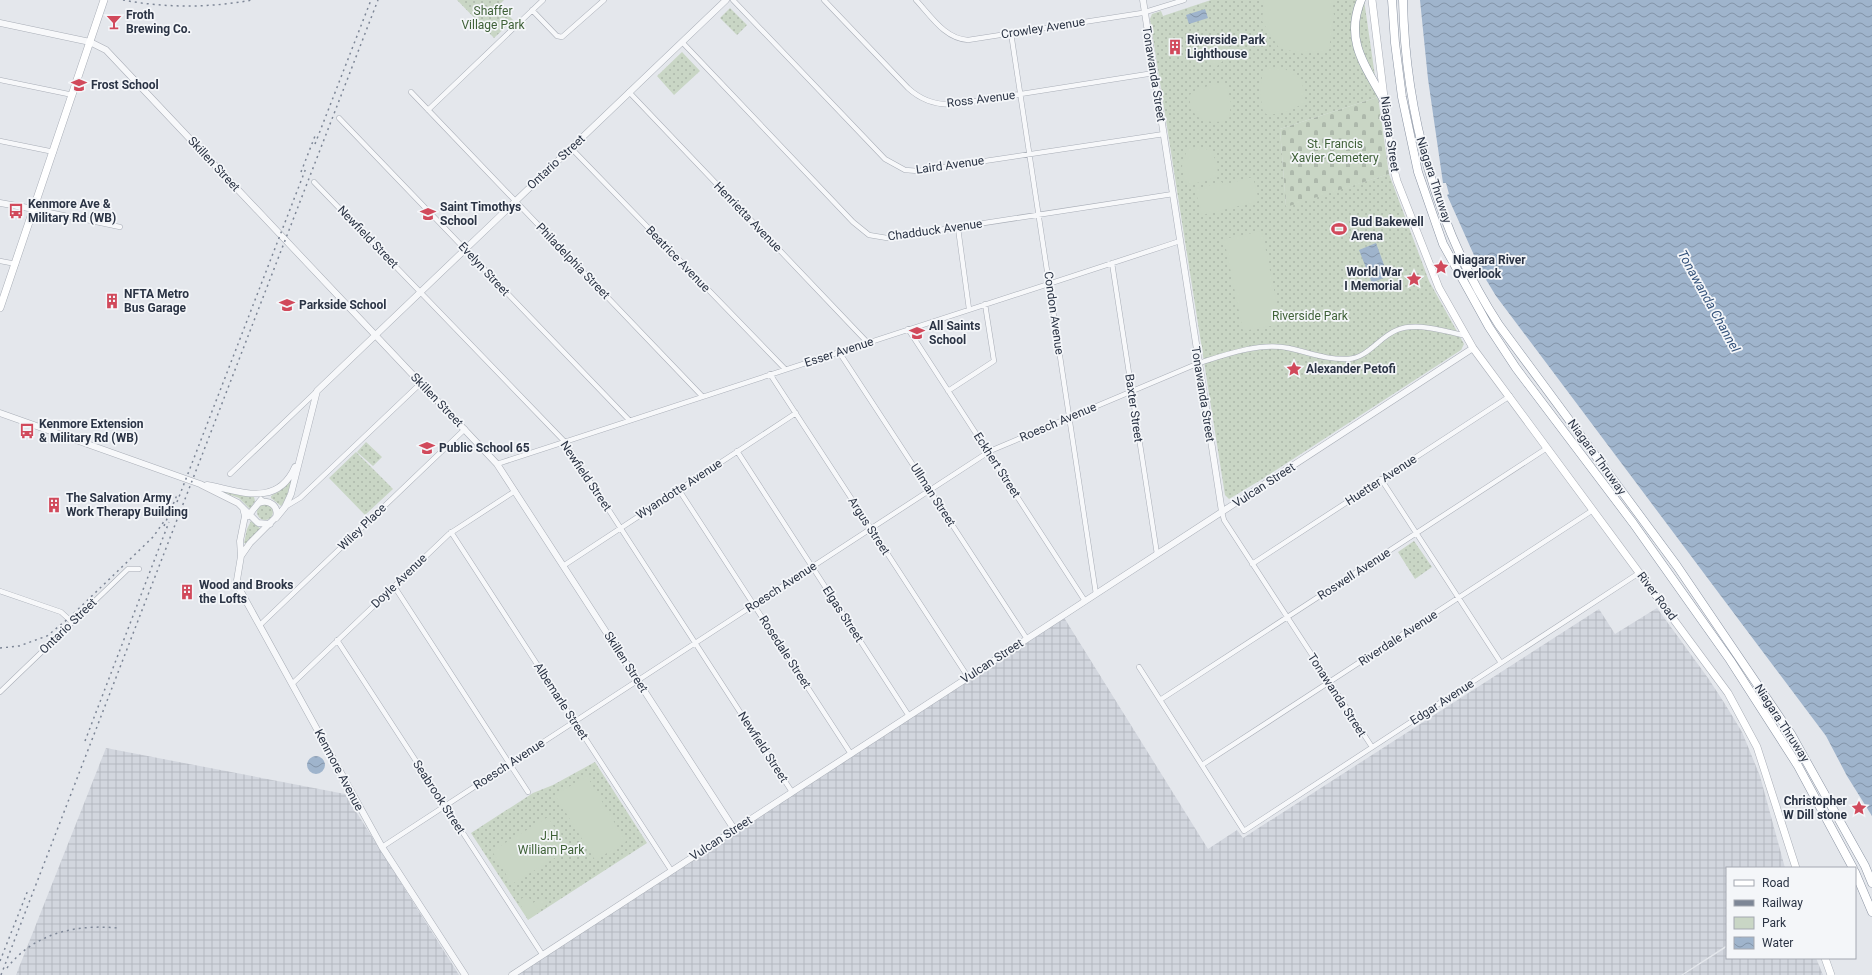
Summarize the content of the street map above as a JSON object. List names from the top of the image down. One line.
{"streets":{"highway":["Niagara Thruway"],"main road":["Niagara Street","River Road"],"street":["Crowley Avenue","Tonawanda Street","Ross Avenue","Ontario Street","Skillen Street","Laird Avenue","Henrietta Avenue","Chadduck Avenue","Newfield Street","Beatrice Avenue","Philadelphia Street","Evelyn Street","Condon Avenue","Esser Avenue","Baxter Street","Roesch Avenue","Eckhert Street","Huetter Avenue","Vulcan Street","Wyandotte Avenue","Ullman Street","Argus Street","Wiley Place","Roswell Avenue","Doyle Avenue","Elgas Street","Riverdale Avenue","Rosedale Street","Albemarle Street","Edgar Avenue","Kenmore Avenue","Seabrook Street"]},"crossings":[["Crowley Avenue","Tonawanda Street"],["Crowley Avenue","Condon Avenue"],["Tonawanda Street","Ross Avenue"],["Tonawanda Street","Laird Avenue"],["Tonawanda Street","Chadduck Avenue"],["Tonawanda Street","Esser Avenue"],["Tonawanda Street","Roesch Avenue"],["Tonawanda Street","Huetter Avenue"],["Tonawanda Street","Vulcan Street"],["Tonawanda Street","Roswell Avenue"],["Tonawanda Street","Riverdale Avenue"],["Tonawanda Street","Edgar Avenue"],["Ross Avenue","Condon Avenue"],["Niagara Street","Roesch Avenue"],["Niagara Street","Vulcan Street"],["Niagara Street","River Road"],["Ontario Street","Skillen Street"],["Ontario Street","Henrietta Avenue"],["Ontario Street","Chadduck Avenue"],["Ontario Street","Newfield Street"],["Ontario Street","Beatrice Avenue"],["Ontario Street","Philadelphia Street"],["Ontario Street","Evelyn Street"],["Skillen Street","Esser Avenue"],["Skillen Street","Roesch Avenue"],["Skillen Street","Vulcan Street"],["Skillen Street","Wyandotte Avenue"],["Skillen Street","Wiley Place"],["Skillen Street","Doyle Avenue"],["Laird Avenue","Condon Avenue"],["Henrietta Avenue","Esser Avenue"],["Chadduck Avenue","Condon Avenue"],["Newfield Street","Esser Avenue"],["Newfield Street","Roesch Avenue"],["Newfield Street","Vulcan Street"],["Newfield Street","Wyandotte Avenue"],["Beatrice Avenue","Esser Avenue"],["Philadelphia Street","Esser Avenue"],["Evelyn Street","Esser Avenue"],["Condon Avenue","Esser Avenue"],["Condon Avenue","Roesch Avenue"],["Condon Avenue","Vulcan Street"],["Esser Avenue","Baxter Street"],["Esser Avenue","Eckhert Street"],["Esser Avenue","Ullman Street"],["Esser Avenue","Argus Street"],["Baxter Street","Roesch Avenue"],["Baxter Street","Vulcan Street"],["Roesch Avenue","Eckhert Street"],["Roesch Avenue","Ullman Street"],["Roesch Avenue","Argus Street"],["Roesch Avenue","Elgas Street"],["Roesch Avenue","Rosedale Street"],["Roesch Avenue","Albemarle Street"],["Roesch Avenue","Kenmore Avenue"],["Roesch Avenue","Seabrook Street"],["Eckhert Street","Vulcan Street"],["Huetter Avenue","River Road"],["Vulcan Street","Ullman Street"],["Vulcan Street","Argus Street"],["Vulcan Street","River Road"],["Vulcan Street","Elgas Street"],["Vulcan Street","Rosedale Street"],["Vulcan Street","Albemarle Street"],["Vulcan Street","Seabrook Street"],["Wyandotte Avenue","Argus Street"],["Wyandotte Avenue","Elgas Street"],["Wyandotte Avenue","Rosedale Street"],["Wiley Place","Kenmore Avenue"],["Roswell Avenue","River Road"],["Doyle Avenue","Albemarle Street"],["Doyle Avenue","Kenmore Avenue"],["Doyle Avenue","Seabrook Street"],["River Road","Riverdale Avenue"],["River Road","Edgar Avenue"],["Riverdale Avenue","Edgar Avenue"]],"water":["Tonawanda Channel"],"parks":["Shaffer Village Park","St. Francis Xavier Cemetery","Riverside Park","J.H. William Park"],"places":{"bar":["Froth Brewing Co."],"building":["Riverside Park Lighthouse","NFTA Metro Bus Garage","The Salvation Army Work Therapy Building","Wood and Brooks the Lofts"],"school or university":["Frost School","Saint Timothys School","Parkside School","All Saints School","Public School 65"],"bus stop":["Kenmore Ave & Military Rd (WB)","Kenmore Extension & Military Rd (WB)"],"sports":["Bud Bakewell Arena"],"place":["Niagara River Overlook","World War I Memorial","Alexander Petofi","Christopher W Dill stone"]},"legend":["Road","Railway","Park","Water"]}
